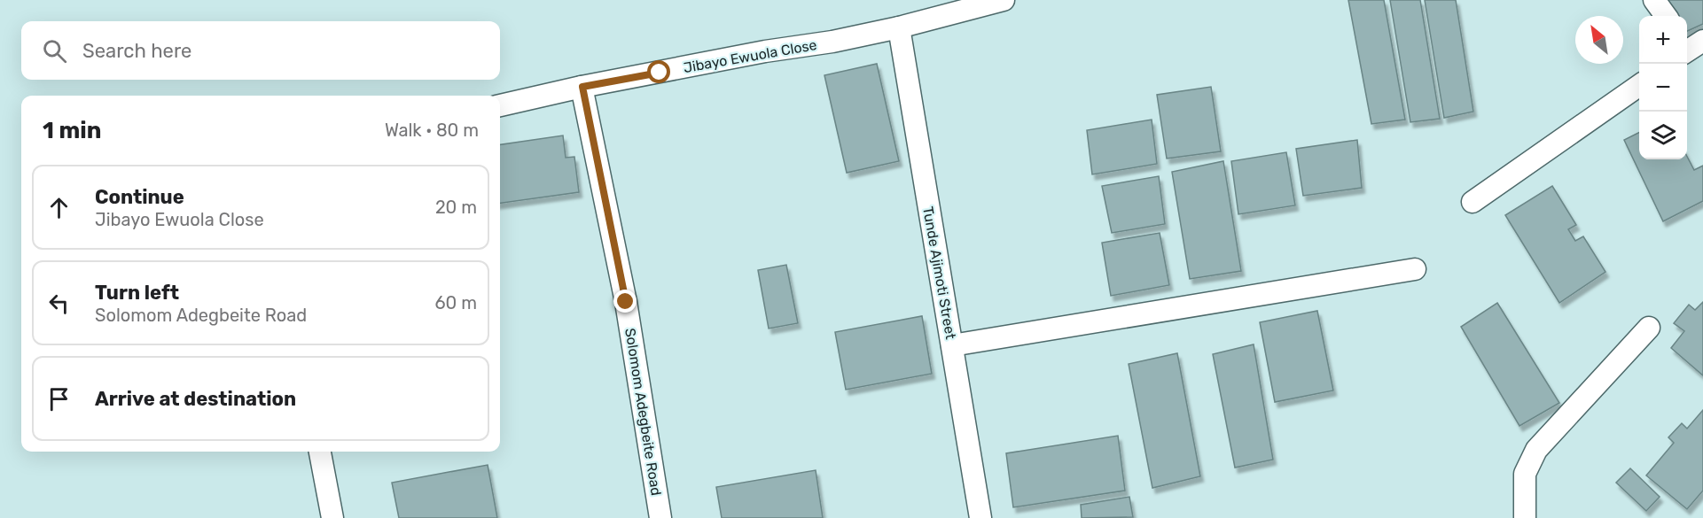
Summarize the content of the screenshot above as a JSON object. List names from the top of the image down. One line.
{"streets":{"street":["Jibayo Ewuola Close","Tunde Ajimoti Street","Solomom Adegbeite Road"]},"crossings":[["Jibayo Ewuola Close","Tunde Ajimoti Street"],["Jibayo Ewuola Close","Solomom Adegbeite Road"]],"north":"top left","page":{"map_buttons":["+","−"],"search":"Search here","heading":["1 min","Walk · 80 m"],"list":[["Continue","Jibayo Ewuola Close","20 m"],["Turn left","Solomom Adegbeite Road","60 m"],"Arrive at destination"]}}
